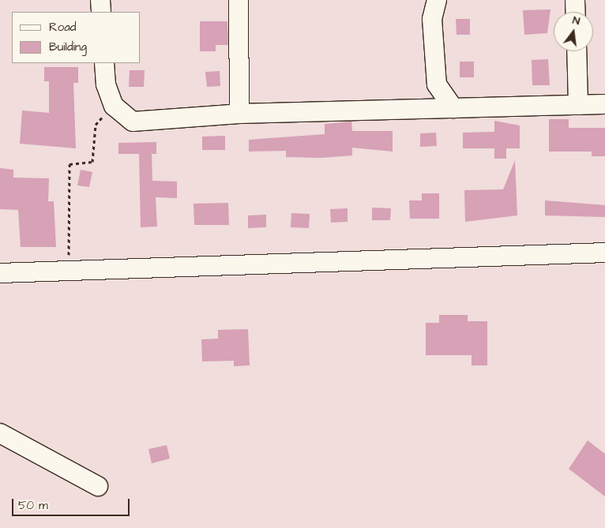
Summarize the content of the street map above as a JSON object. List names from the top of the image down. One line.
{"legend":["Road","Building"],"scale_bar":"50 m","north":"top"}
